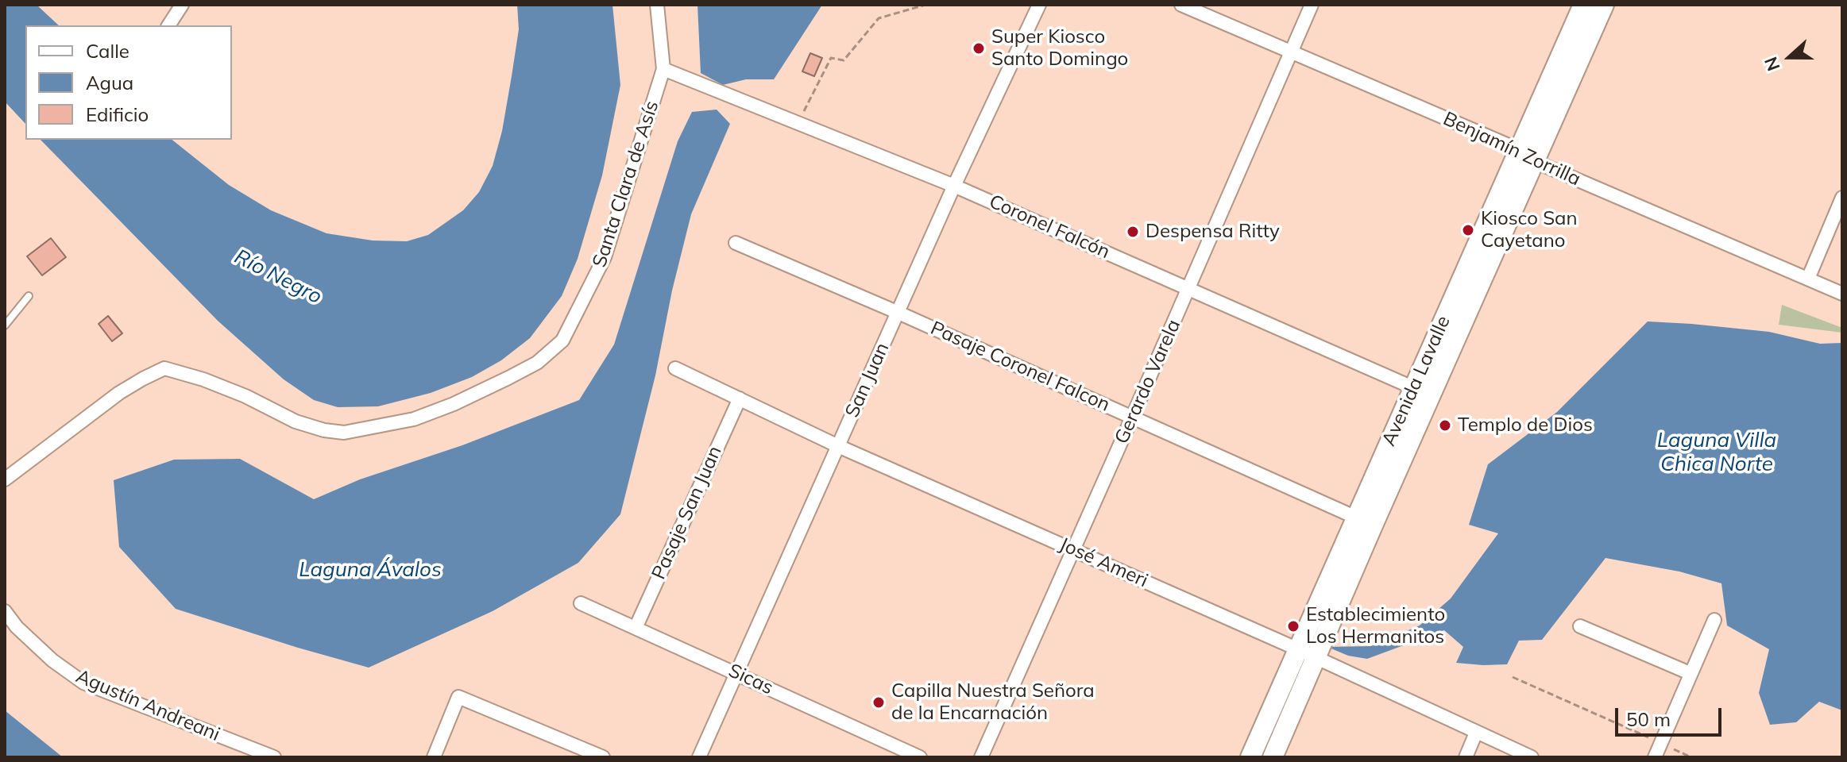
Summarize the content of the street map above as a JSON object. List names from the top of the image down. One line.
{"streets":{"main road":["Avenida Lavalle"],"street":["Benjamín Zorrilla","Santa Clara de Asís","Coronel Falcón","Pasaje Coronel Falcon","San Juan","Gerardo Varela","Pasaje San Juan","José Ameri","Sicas","Agustín Andreani"]},"crossings":[["Benjamín Zorrilla","Avenida Lavalle"],["Benjamín Zorrilla","Gerardo Varela"],["Santa Clara de Asís","Coronel Falcón"],["Coronel Falcón","San Juan"],["Coronel Falcón","Avenida Lavalle"],["Coronel Falcón","Gerardo Varela"],["Pasaje Coronel Falcon","San Juan"],["Pasaje Coronel Falcon","Avenida Lavalle"],["Pasaje Coronel Falcon","Gerardo Varela"],["San Juan","José Ameri"],["San Juan","Sicas"],["Avenida Lavalle","José Ameri"],["Gerardo Varela","José Ameri"],["Pasaje San Juan","José Ameri"],["Pasaje San Juan","Sicas"]],"water":["Río Negro","Laguna Villa Chica Norte","Laguna Ávalos"],"places":["Super Kiosco Santo Domingo","Kiosco San Cayetano","Despensa Ritty","Templo de Dios","Establecimiento Los Hermanitos","Capilla Nuestra Señora de la Encarnación"],"legend":["Calle","Agua","Edificio"],"scale_bar":"50 m","north":"left"}
